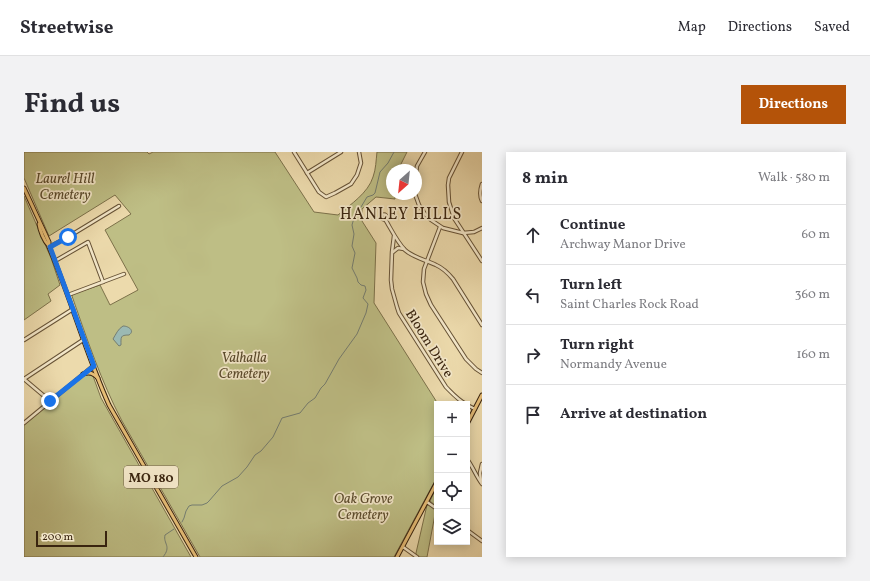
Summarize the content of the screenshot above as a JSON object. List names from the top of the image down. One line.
{"streets":{"main road":["MO 180"],"street":["Bloom Drive"]},"districts":["HANLEY HILLS"],"parks":["Laurel Hill Cemetery","Valhalla Cemetery","Oak Grove Cemetery"],"scale_bar":"200 m","north":"bottom left","page":{"header":"Streetwise","nav":["Map","Directions","Saved"],"title":"Find us","buttons":"Directions","heading":["8 min","Walk · 580 m"],"list":[["Continue","Archway Manor Drive","60 m"],["Turn left","Saint Charles Rock Road","360 m"],["Turn right","Normandy Avenue","160 m"],"Arrive at destination"],"map_buttons":["+","−"],"scale":"200 m"}}
